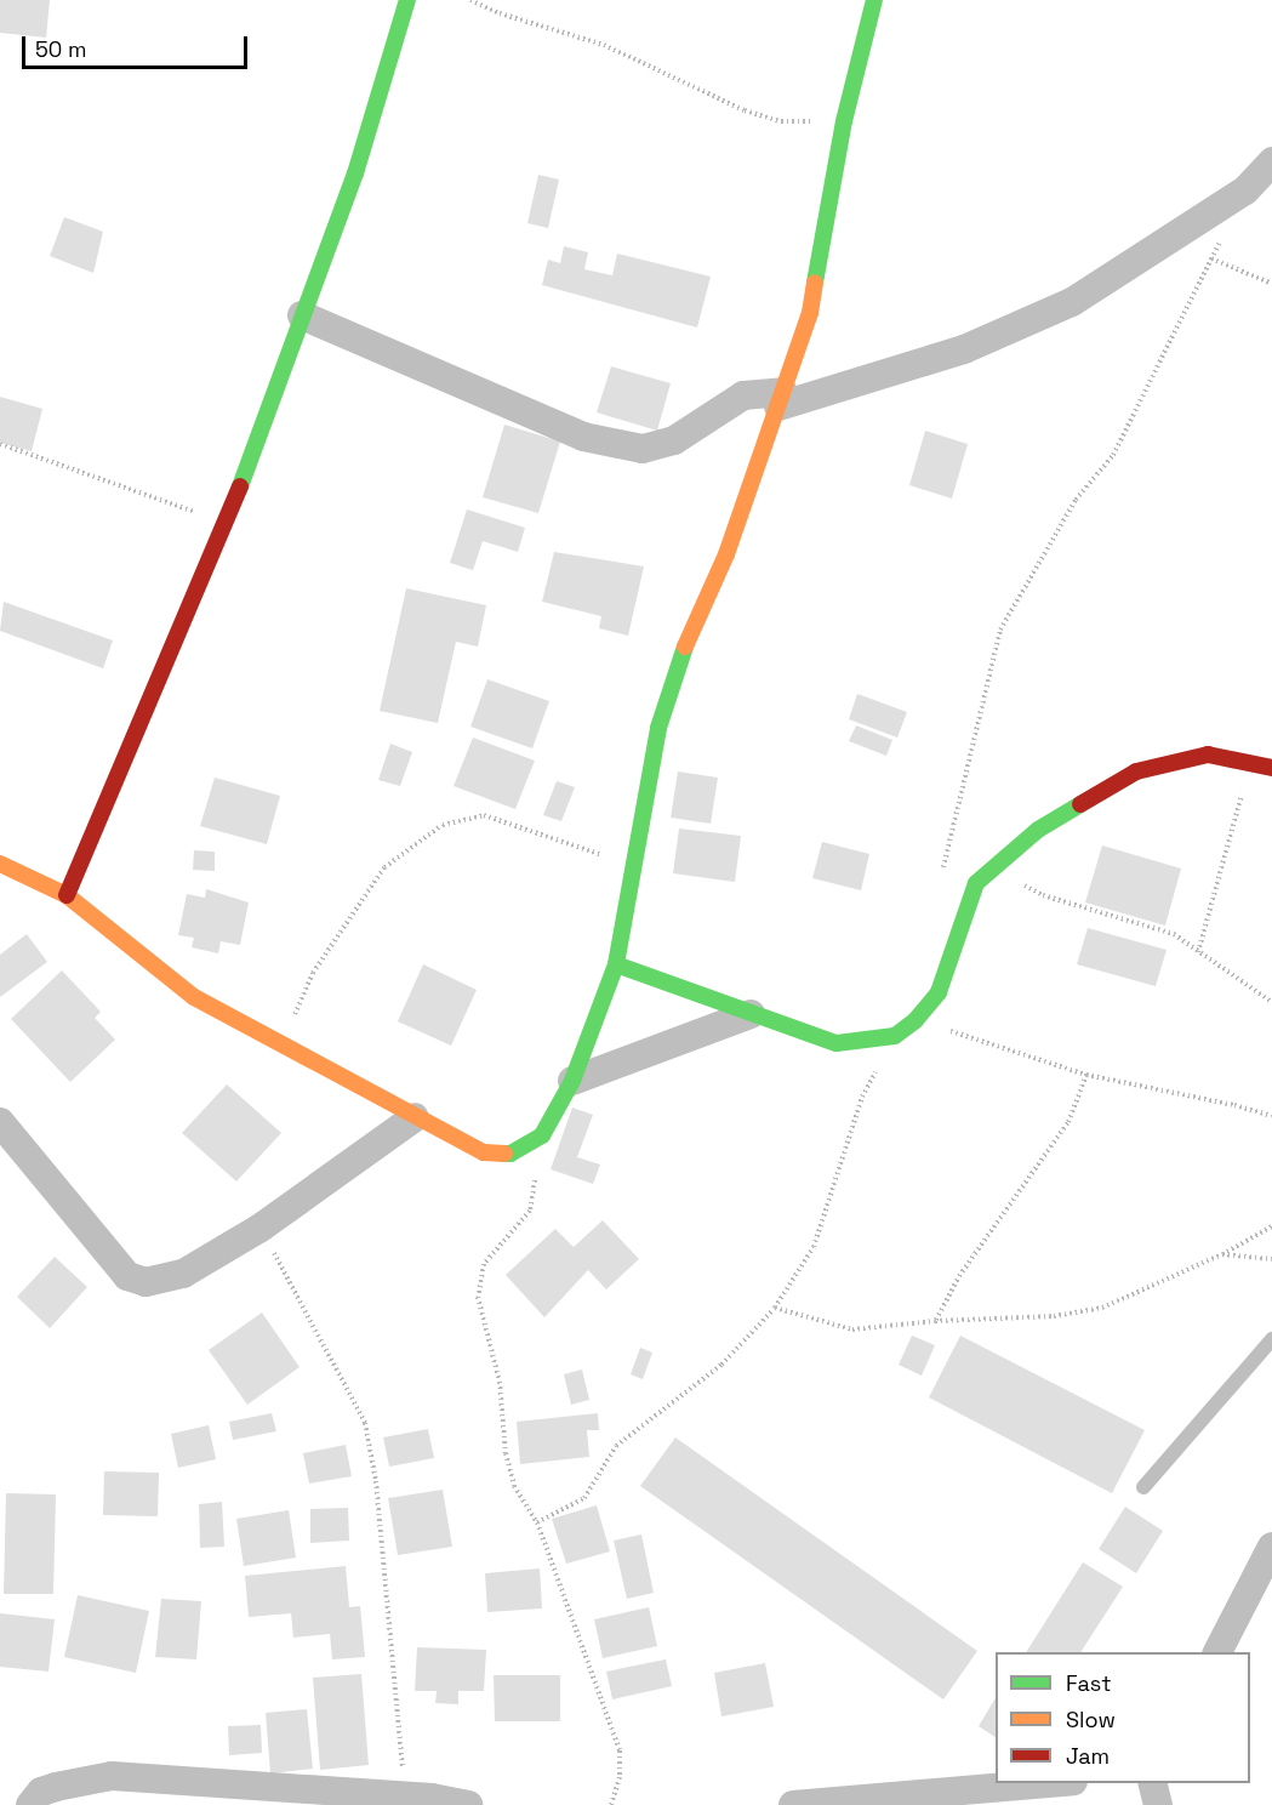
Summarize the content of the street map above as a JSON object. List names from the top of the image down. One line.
{"legend":["Fast","Slow","Jam"],"scale_bar":"50 m"}
